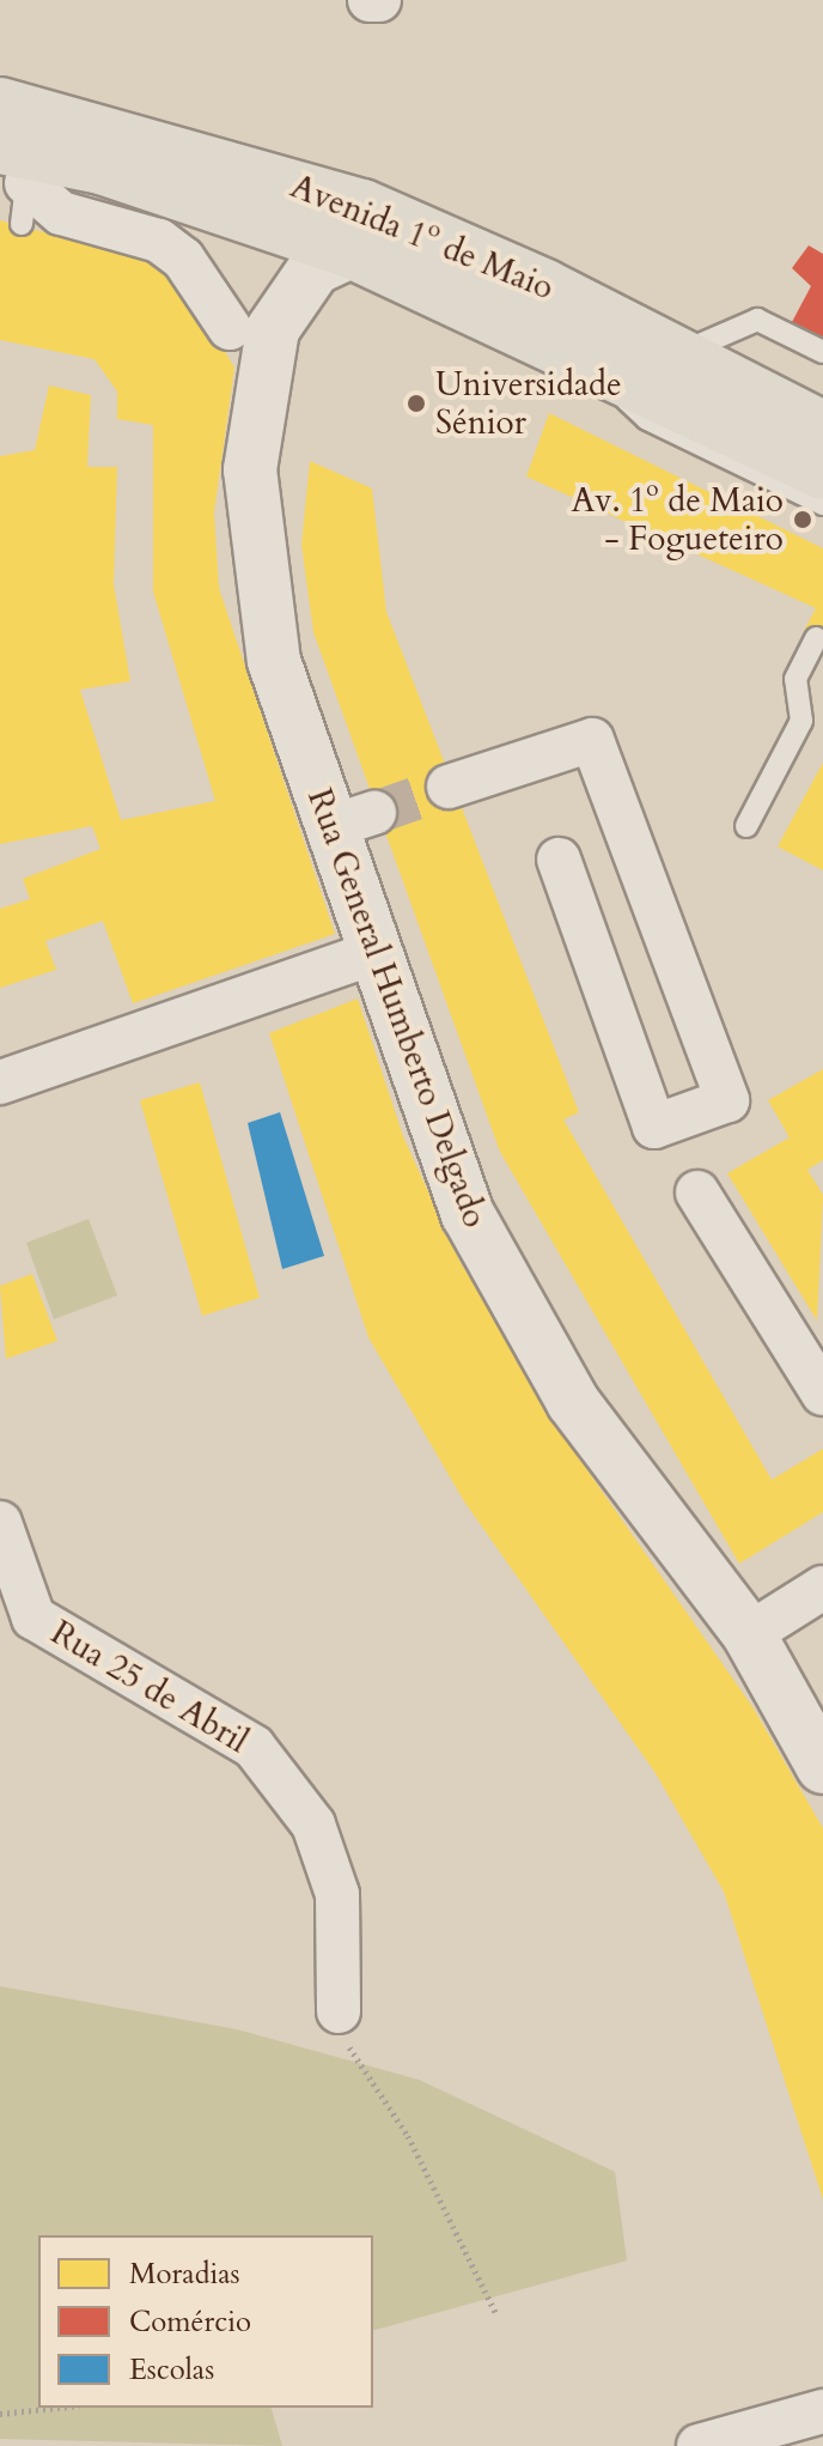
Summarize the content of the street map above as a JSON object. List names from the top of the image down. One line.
{"streets":{"main road":["Avenida 1º de Maio"],"street":["Rua General Humberto Delgado","Rua 25 de Abril"]},"crossings":[["Avenida 1º de Maio","Rua General Humberto Delgado"]],"places":["Universidade Sénior","Av. 1º de Maio - Fogueteiro"],"legend":["Moradias","Comércio","Escolas"]}
